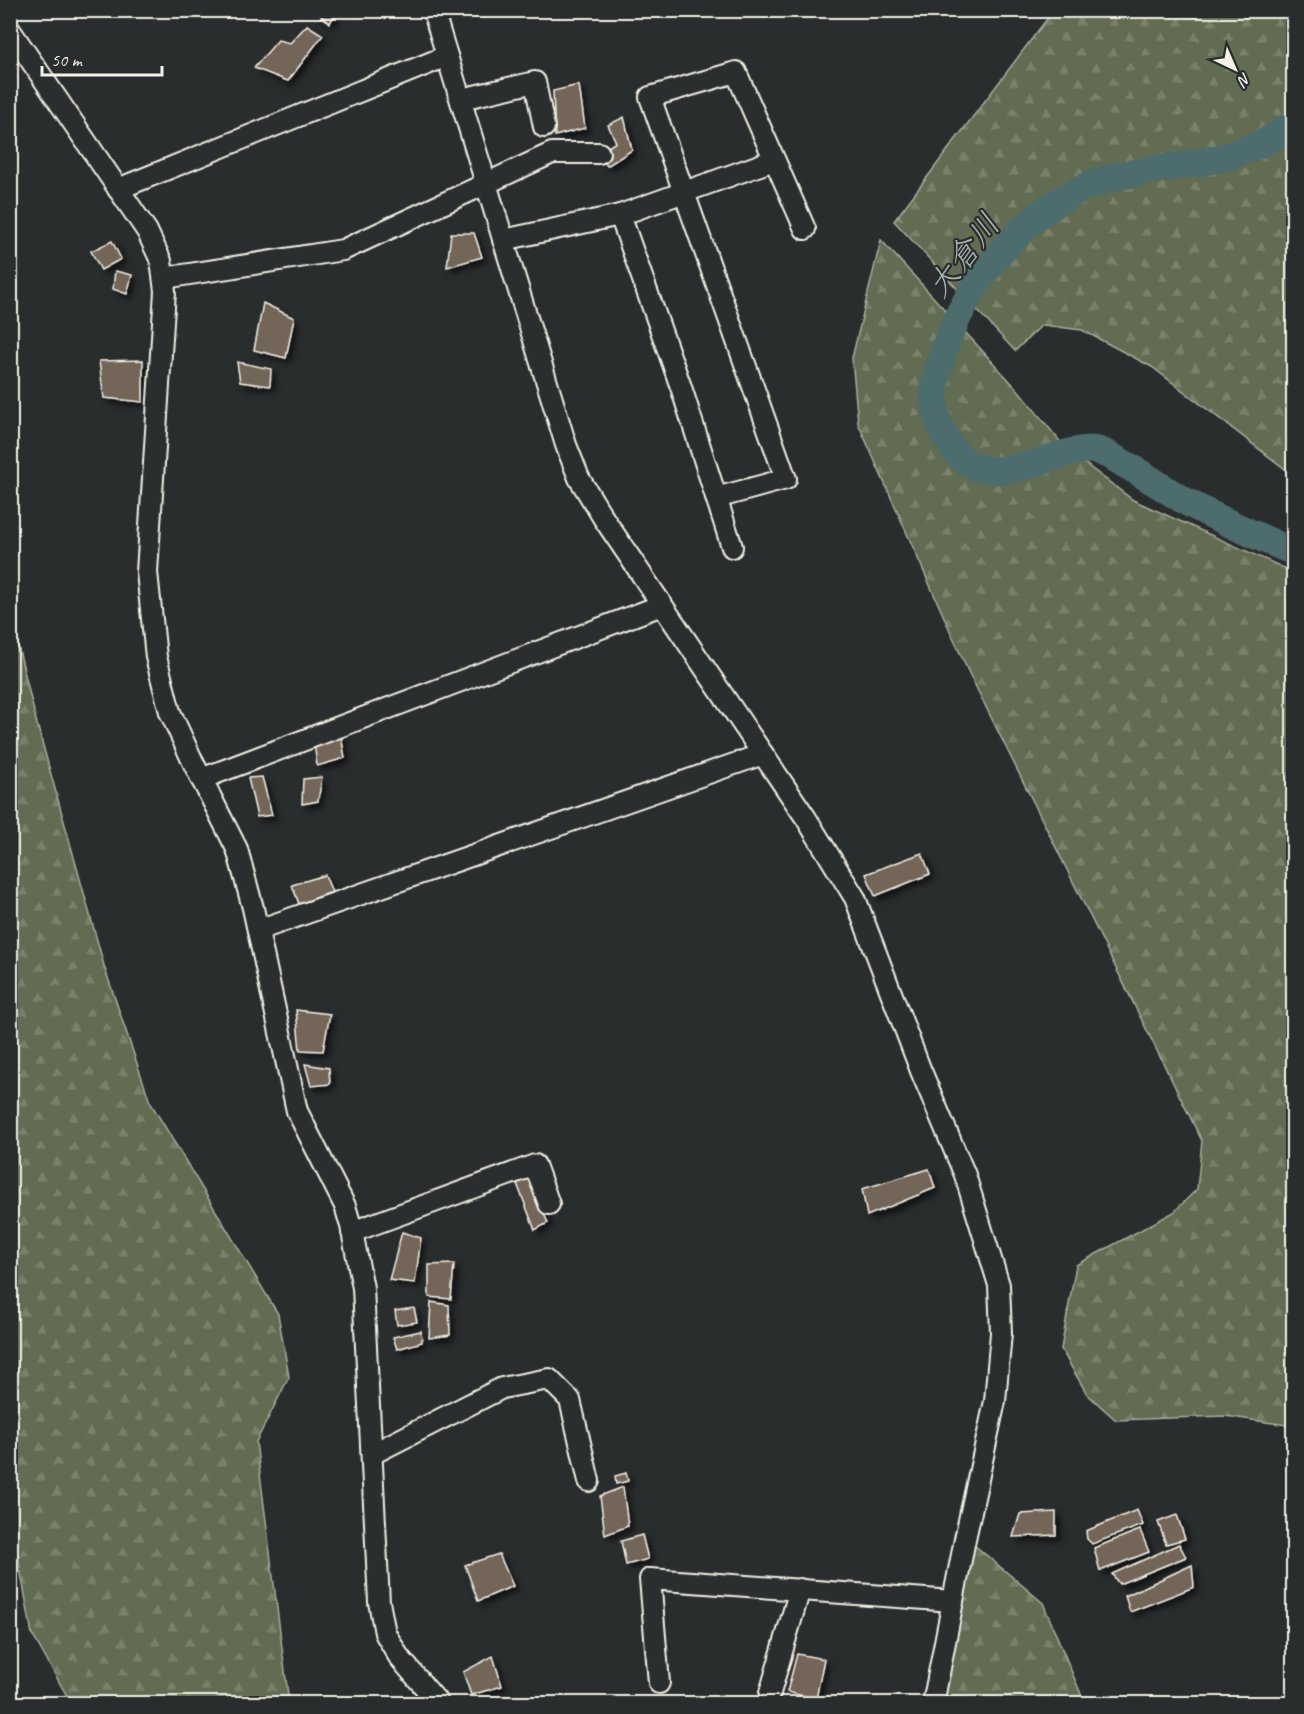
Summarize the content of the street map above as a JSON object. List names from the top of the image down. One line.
{"water":["大倉川"],"scale_bar":"50 m","north":"bottom right"}
